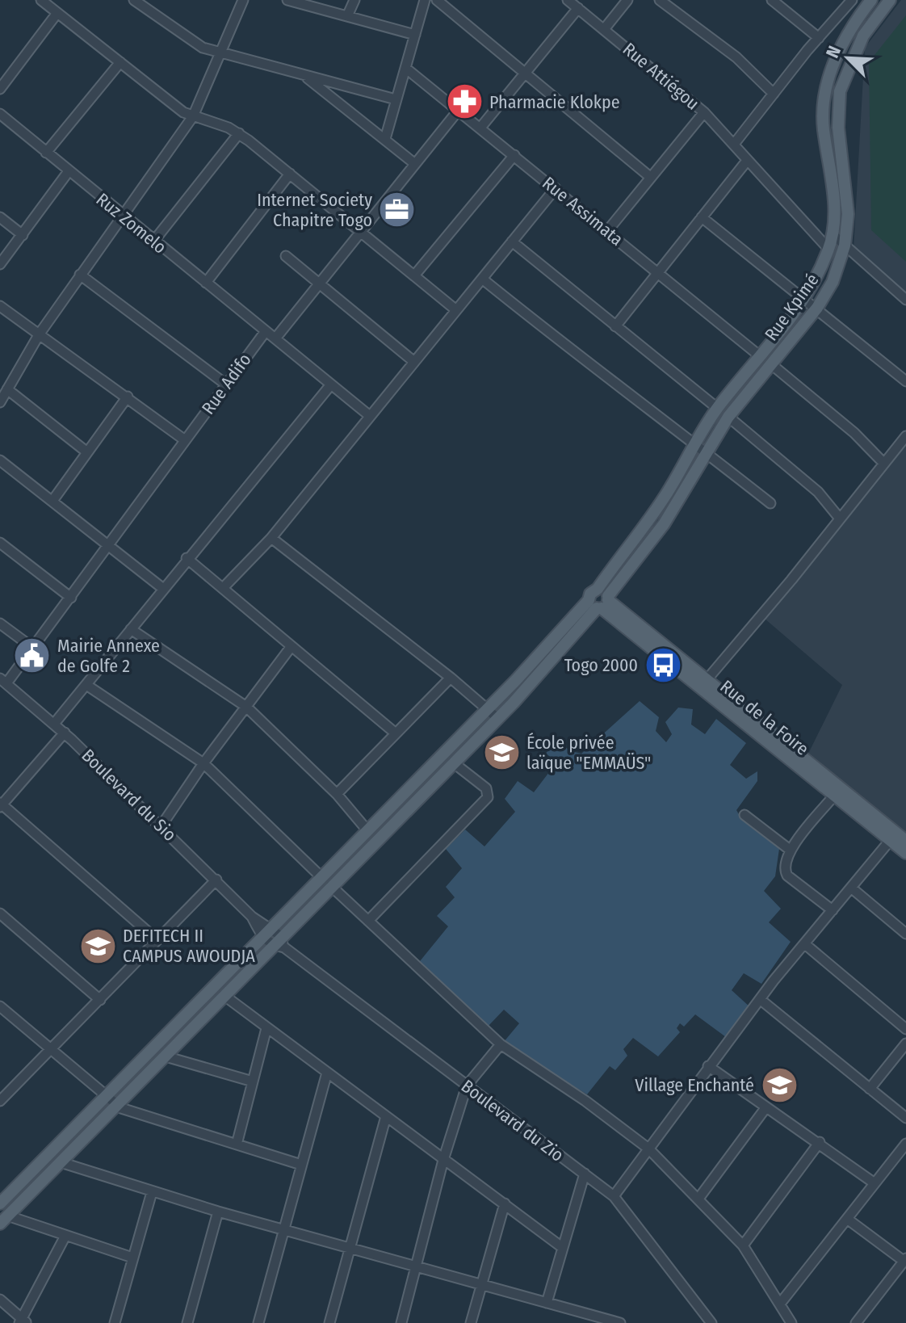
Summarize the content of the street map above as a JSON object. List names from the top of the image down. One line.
{"streets":{"main road":["Rue Kpimé","Rue de la Foire"],"street":["Rue Attiégou","Rue Assimata","Ruz Zomelo","Rue Adifo","Boulevard du Sio","Boulevard du Zio"]},"crossings":[["Ruz Zomelo","Rue Adifo"],["Rue Kpimé","Rue de la Foire"],["Rue Adifo","Boulevard du Sio"],["Boulevard du Sio","Boulevard du Zio"]],"places":{"pharmacy":["Pharmacie Klokpe"],"office":["Internet Society Chapitre Togo"],"public building":["Mairie Annexe de Golfe 2"],"bus stop":["Togo 2000"],"school or university":["École privée laïque \"EMMAÜS\"","DEFITECH II CAMPUS AWOUDJA","Village Enchanté"]},"north":"top left"}
